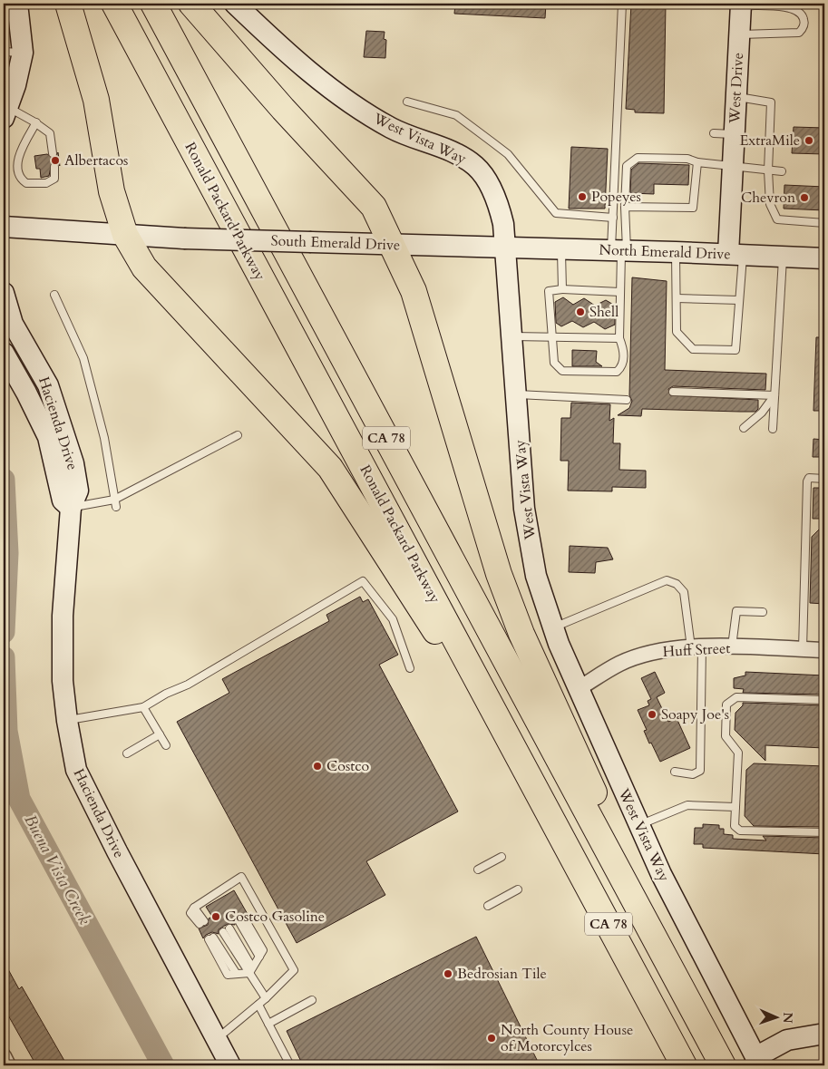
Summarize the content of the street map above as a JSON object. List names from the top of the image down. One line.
{"streets":{"highway":["Ronald Packard Parkway","CA 78"],"main road":["West Drive","West Vista Way","South Emerald Drive","North Emerald Drive","Hacienda Drive"],"street":["Huff Street"]},"crossings":[["West Drive","North Emerald Drive"],["West Vista Way","South Emerald Drive"],["West Vista Way","North Emerald Drive"],["West Vista Way","Huff Street"],["South Emerald Drive","North Emerald Drive"]],"water":["Buena Vista Creek"],"places":["ExtraMile","Albertacos","Popeyes","Chevron","Shell","Soapy Joe's","Costco","Costco Gasoline","Bedrosian Tile","North County House of Motorcylces"],"north":"right"}
